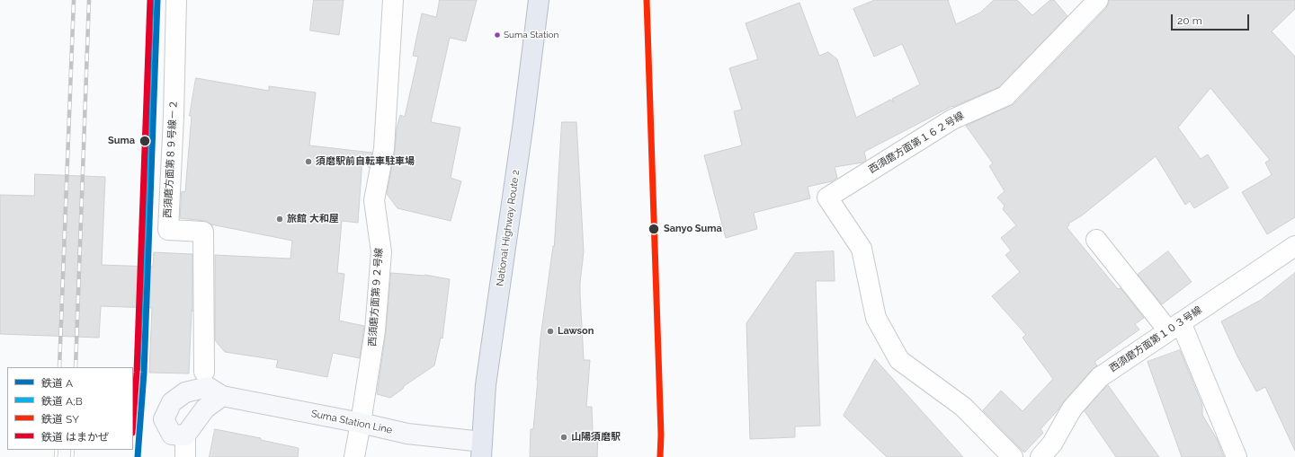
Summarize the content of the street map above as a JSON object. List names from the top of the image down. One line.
{"streets":{"highway":["National Highway Route 2"],"main road":["Suma Station Line"],"street":["西須磨方面第１６２号線","西須磨方面第８９号線－２","西須磨方面第９２号線","西須磨方面第１０３号線"]},"crossings":[["National Highway Route 2","Suma Station Line"],["西須磨方面第９２号線","Suma Station Line"]],"places":["Suma Station","Suma","須磨駅前自転車駐車場","旅館 大和屋","Sanyo Suma","Lawson","山陽須磨駅"],"lines":["rail line A","rail line A;B","rail line SY","rail line はまかぜ"],"legend":["鉄道 A","鉄道 A;B","鉄道 SY","鉄道 はまかぜ"],"scale_bar":"20 m"}
